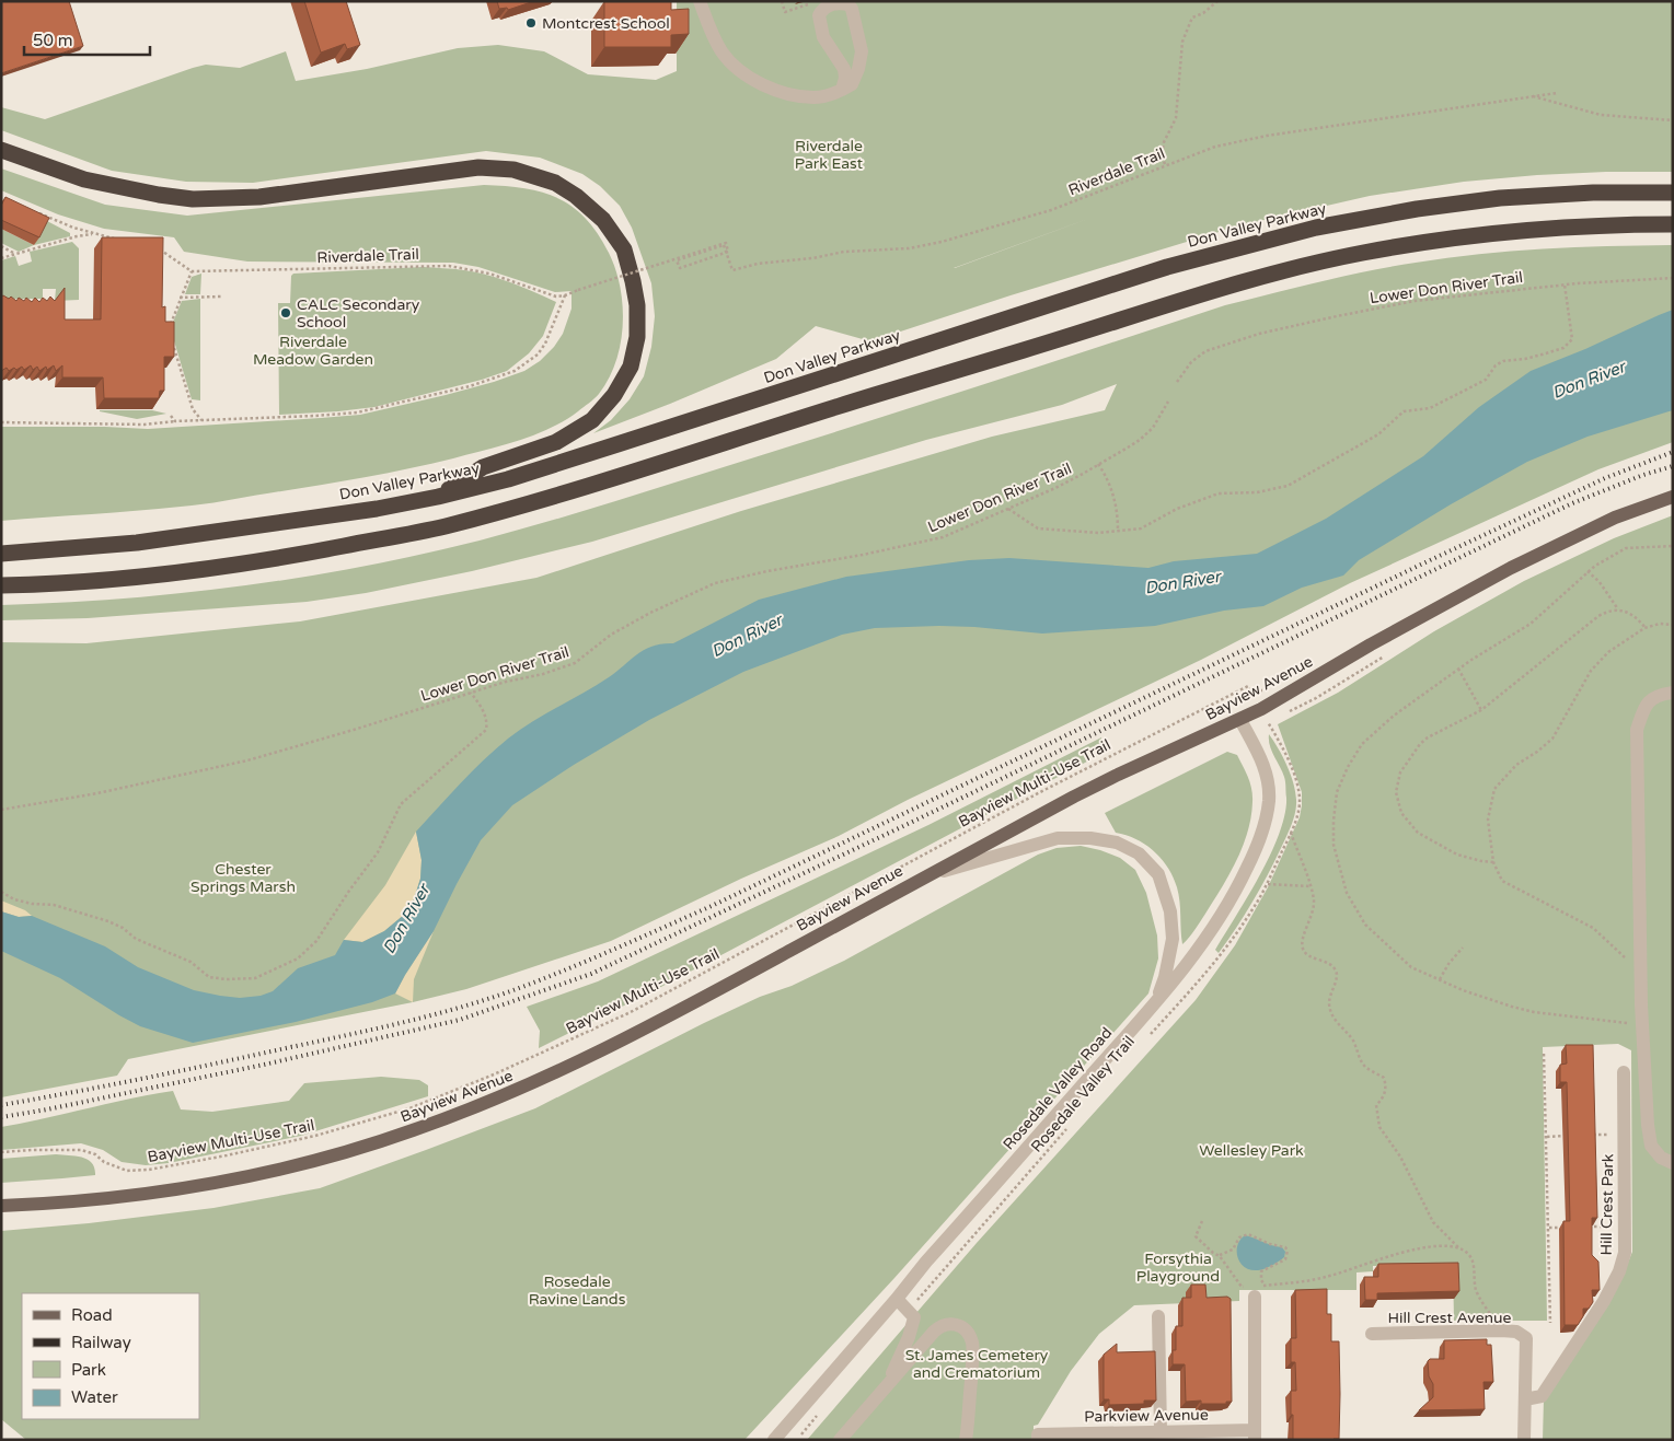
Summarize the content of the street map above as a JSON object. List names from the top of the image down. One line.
{"streets":{"highway":["Don Valley Parkway"],"main road":["Bayview Avenue"],"street":["Rosedale Valley Road","Hill Crest Park","Hill Crest Avenue","Parkview Avenue"],"path":["Riverdale Trail","Lower Don River Trail","Bayview Multi-Use Trail","Rosedale Valley Trail"]},"crossings":[["Bayview Avenue","Rosedale Valley Road"],["Hill Crest Park","Hill Crest Avenue"]],"water":["Don River"],"parks":["Riverdale Park East","Riverdale Meadow Garden","Chester Springs Marsh","Wellesley Park","Forsythia Playground","Rosedale Ravine Lands","St. James Cemetery and Crematorium"],"places":["Montcrest School","CALC Secondary School"],"legend":["Road","Railway","Park","Water"],"scale_bar":"50 m"}
